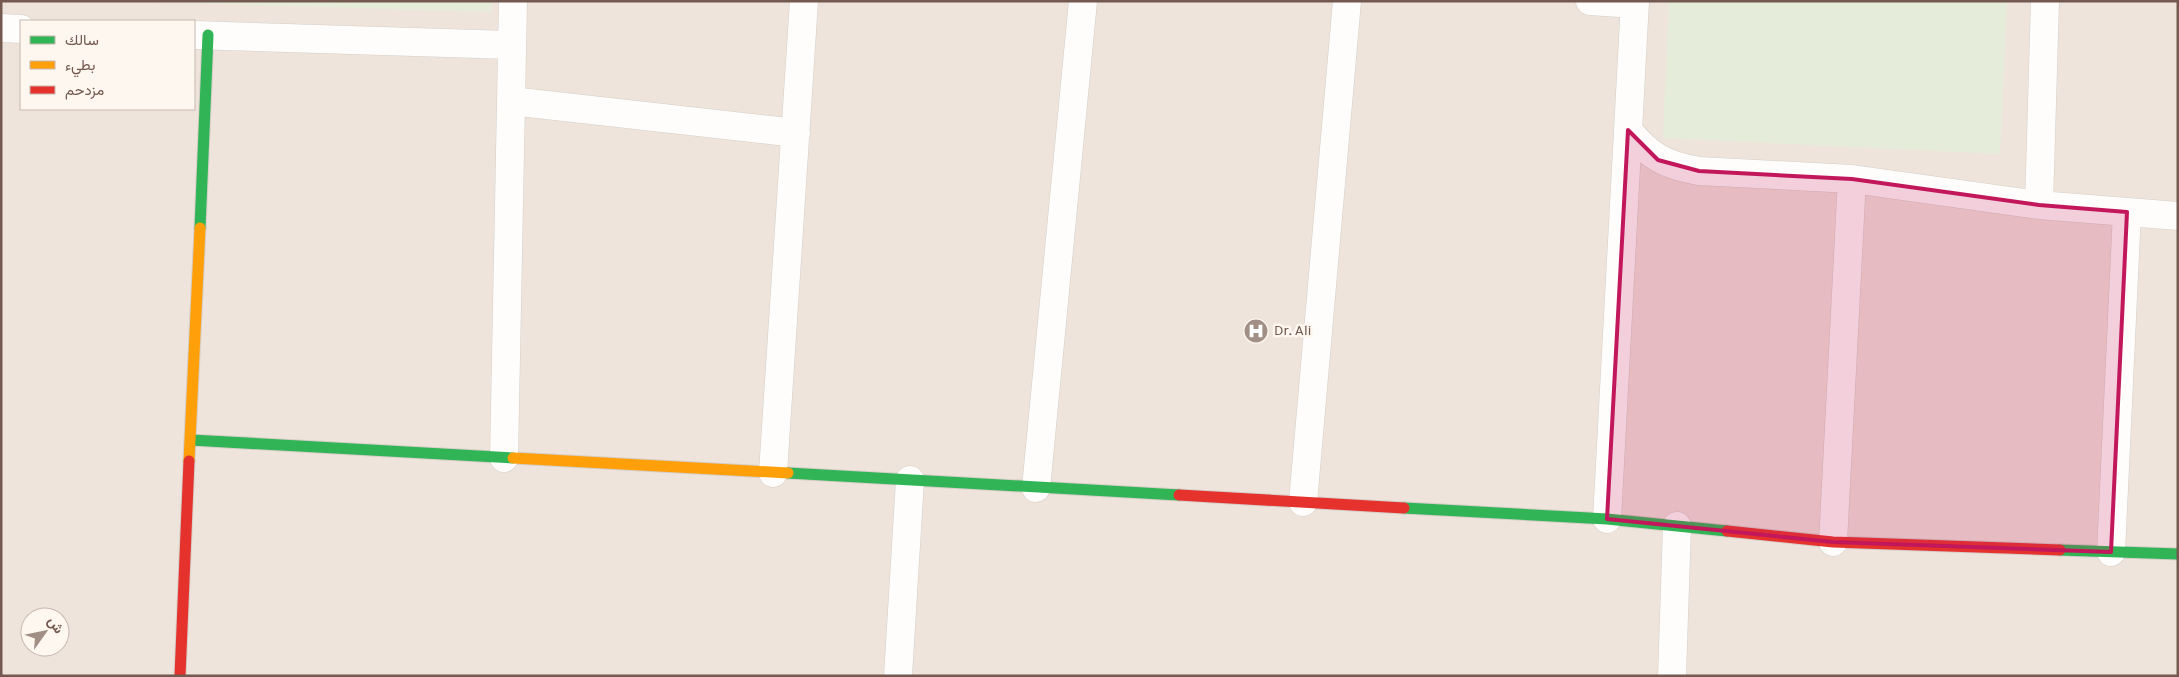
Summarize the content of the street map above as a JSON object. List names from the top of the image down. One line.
{"places":{"hospital":["Dr. Ali"]},"legend":["سالك","بطيء","مزدحم"],"north":"top right"}
